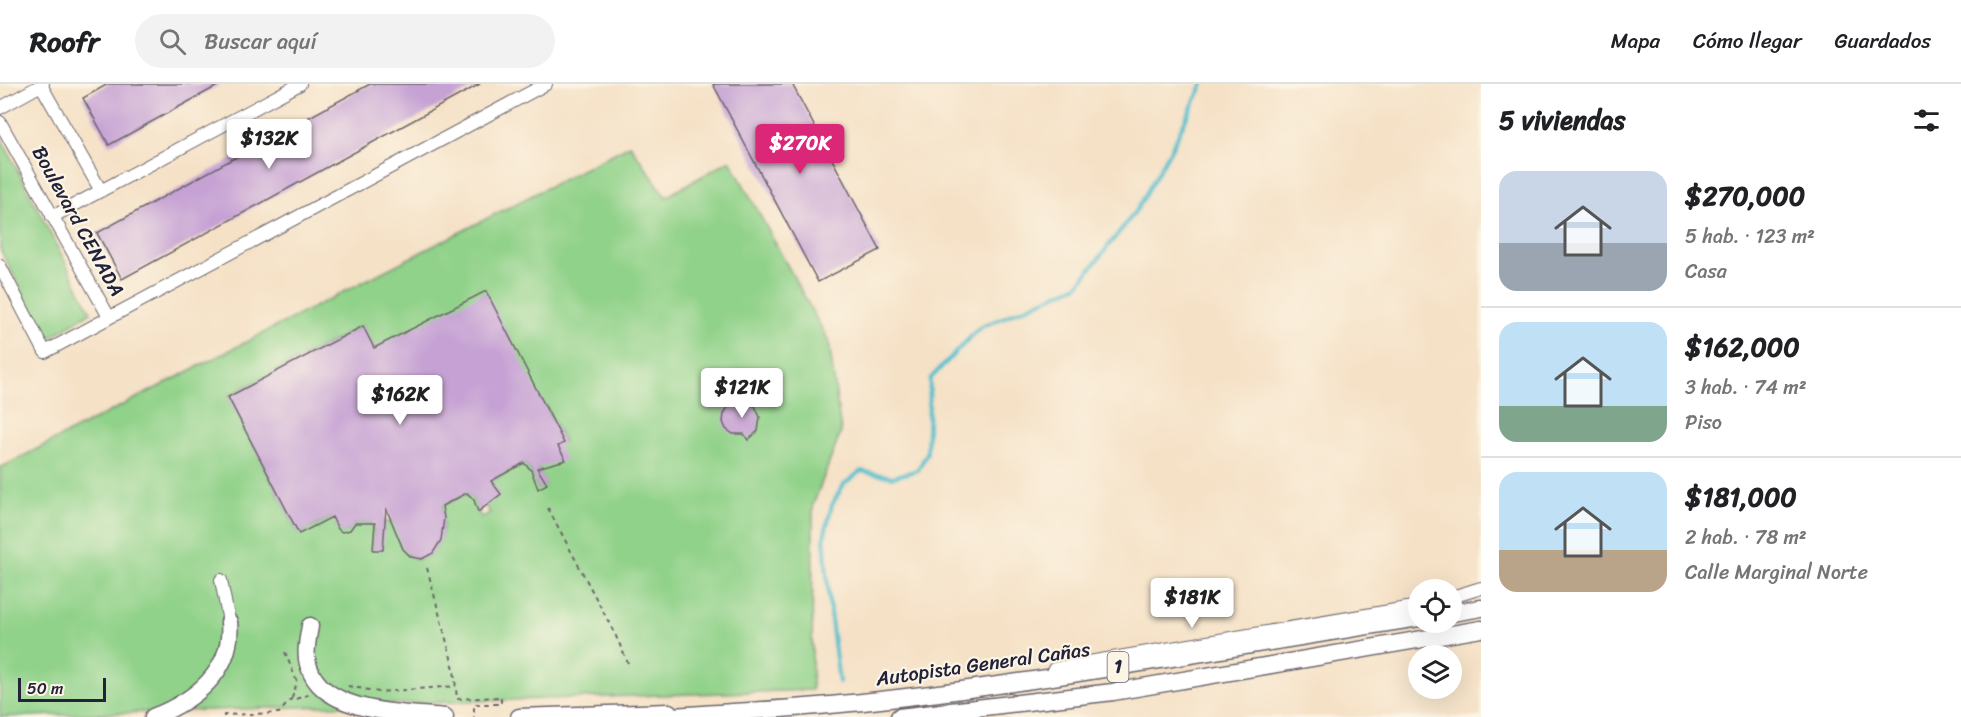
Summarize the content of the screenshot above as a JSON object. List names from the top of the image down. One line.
{"streets":{"highway":["Autopista General Cañas","1"],"street":["Boulevard CENADA"]},"scale_bar":"50 m","page":{"header":"Roofr","search":"Buscar aquí","nav":["Mapa","Cómo llegar","Guardados"],"heading":"5 viviendas","price":["$132K","$270K","$121K","$162K","$181K"],"list":[{"name":"$270,000","note":"5 hab. · 123 m² · Casa"},{"name":"$162,000","note":"3 hab. · 74 m² · Piso"},{"name":"$181,000","note":"2 hab. · 78 m² · Calle Marginal Norte"}],"scale":"50 m"}}
